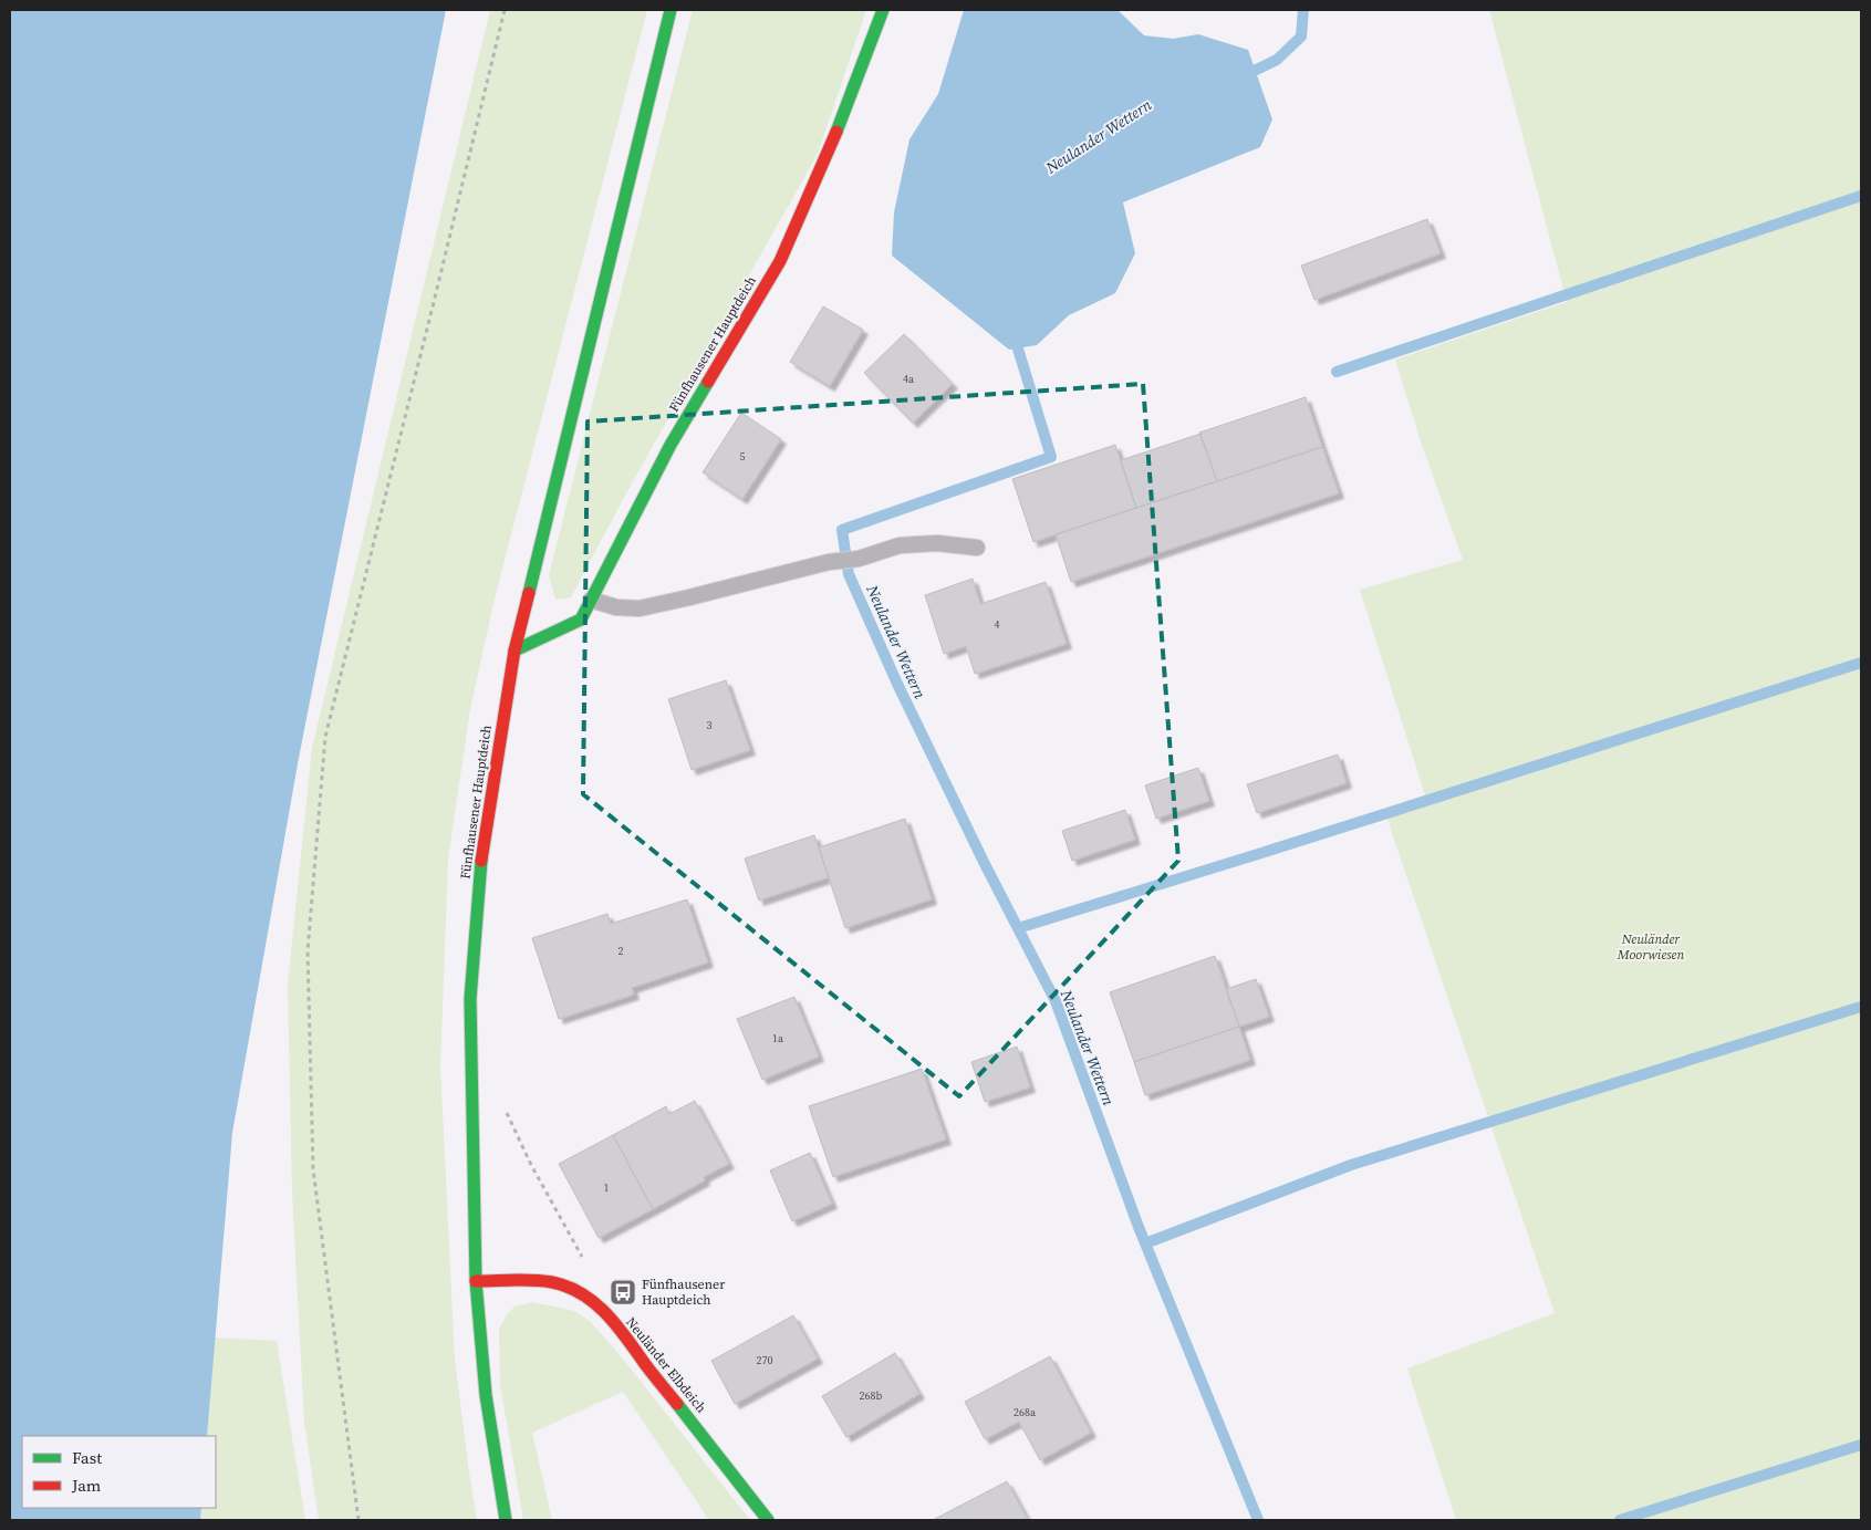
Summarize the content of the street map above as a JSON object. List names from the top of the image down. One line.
{"streets":{"street":["Fünfhausener Hauptdeich","Neuländer Elbdeich"]},"crossings":[["Fünfhausener Hauptdeich","Neuländer Elbdeich"]],"water":["Neulander Wettern"],"parks":["Neuländer Moorwiesen"],"places":{"bus stop":["Fünfhausener Hauptdeich"]},"house_numbers":["4a","5","4","3","2","1a","1","270","268b","268a"],"legend":["Fast","Jam"]}
